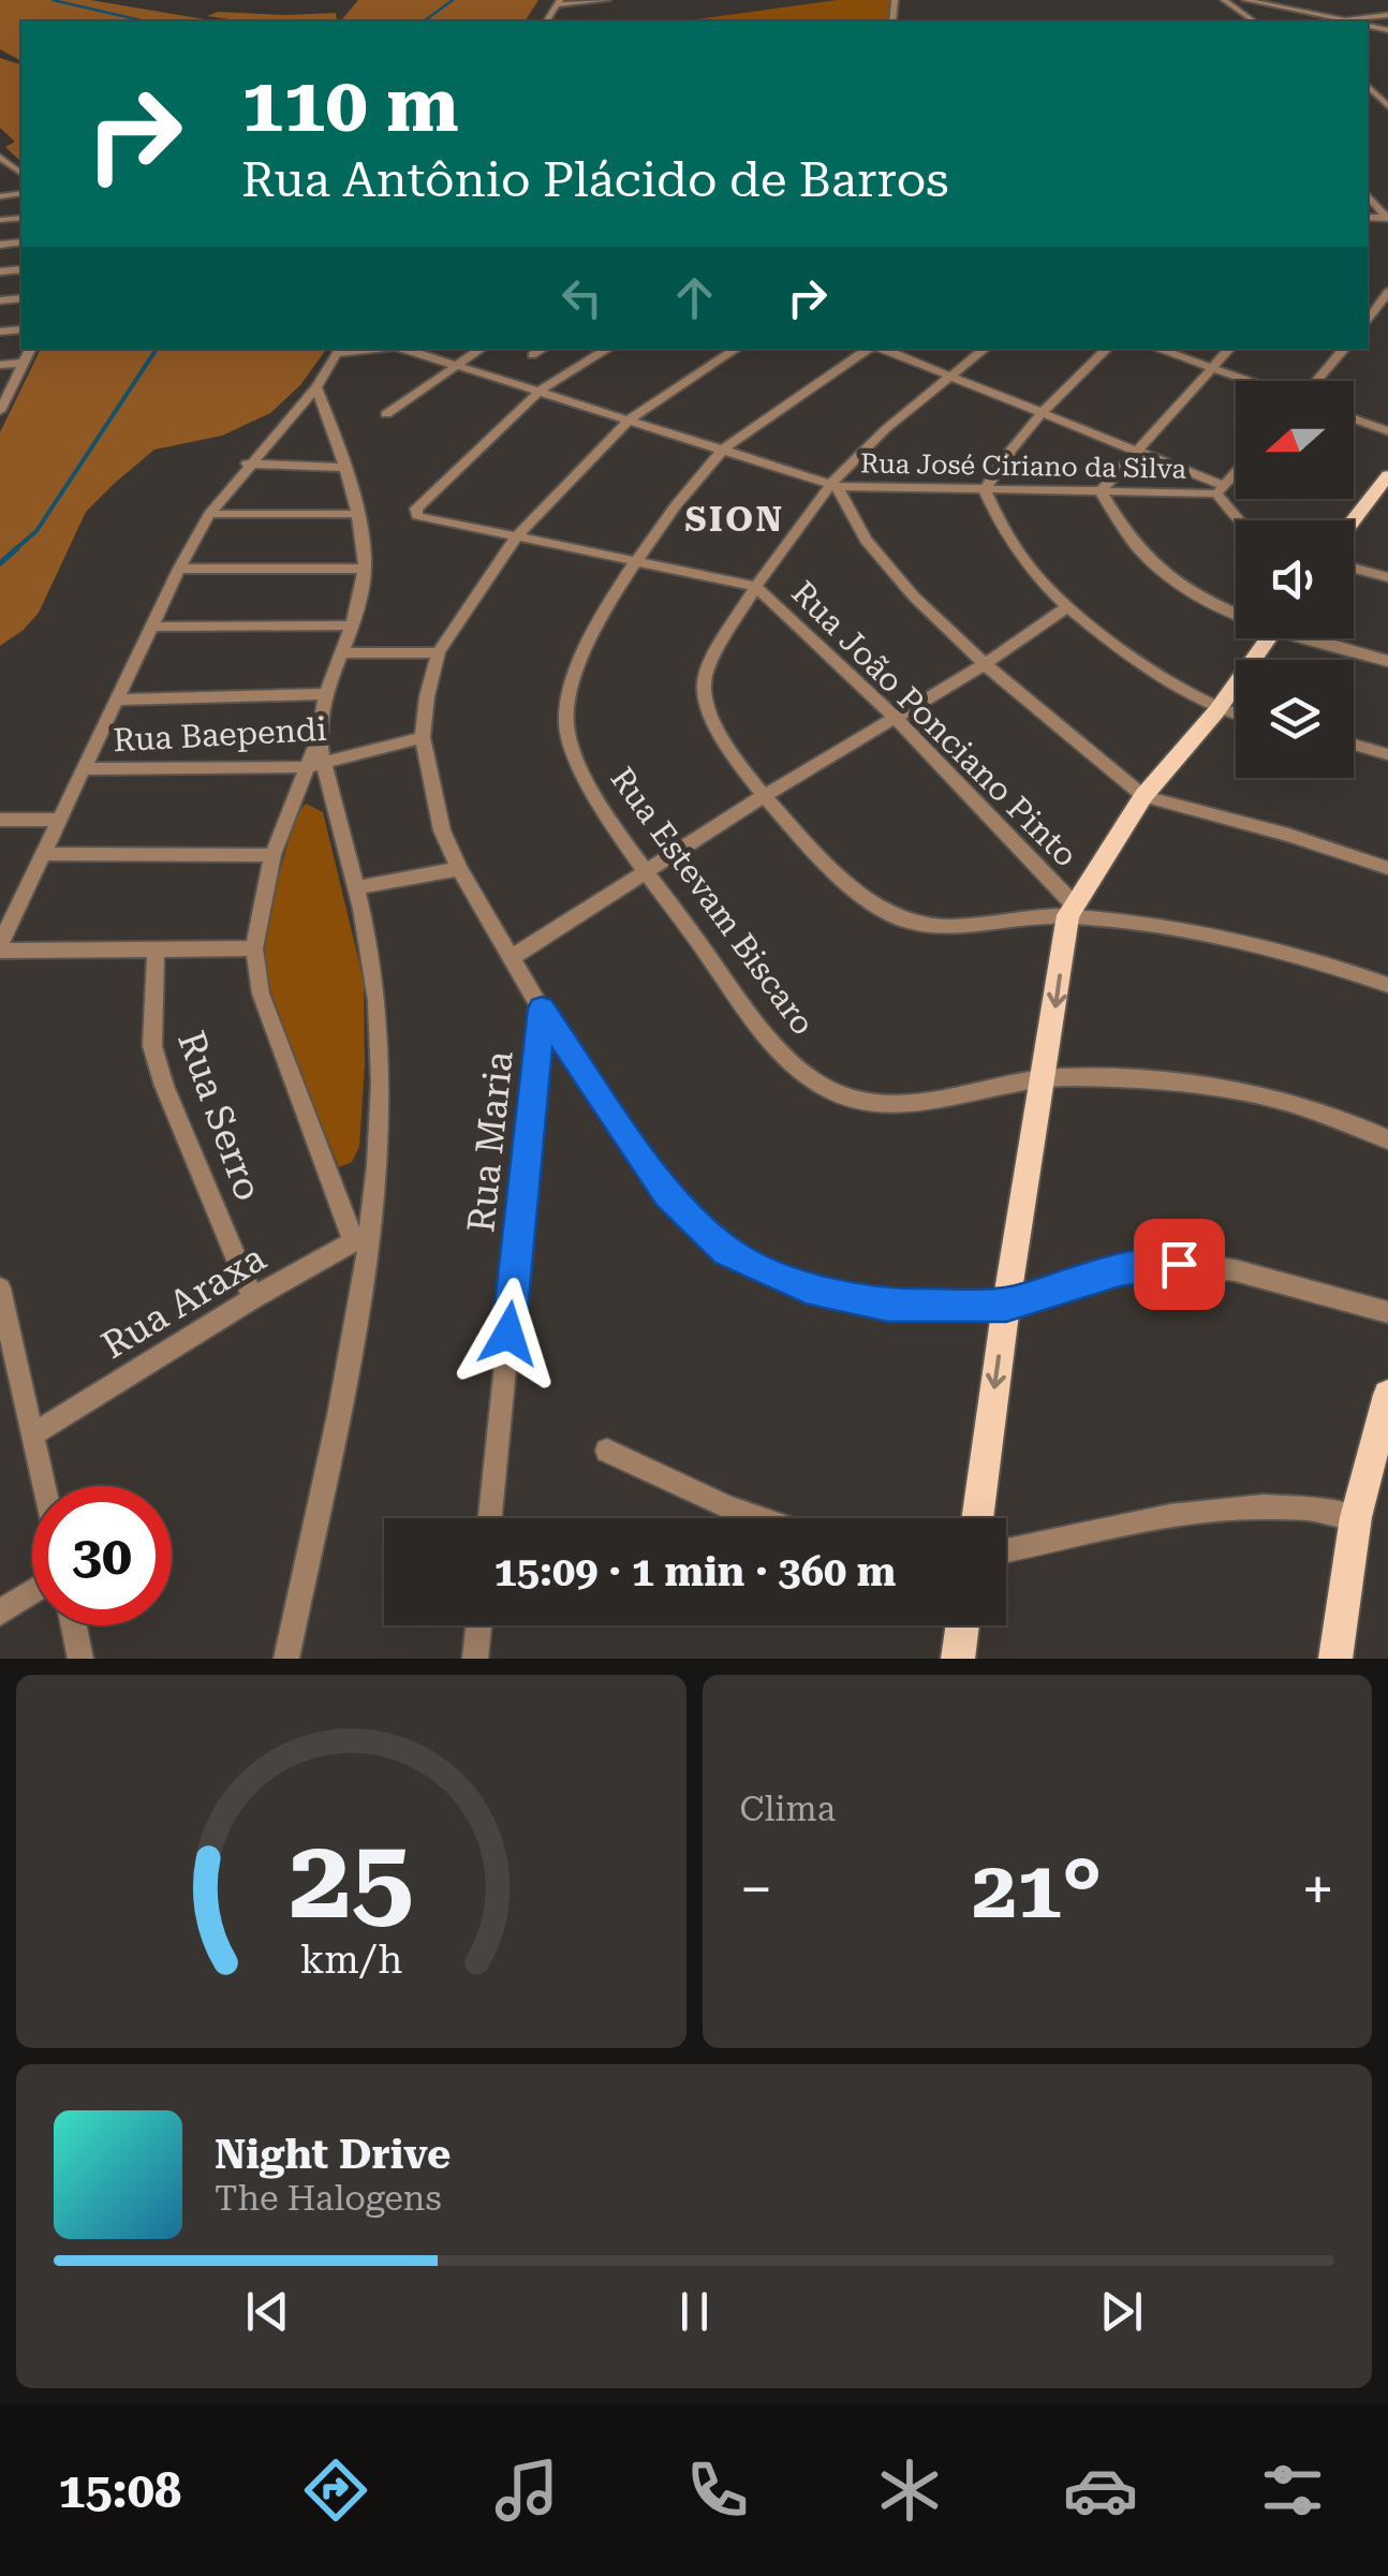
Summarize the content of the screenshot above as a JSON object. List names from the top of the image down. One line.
{"streets":{"street":["Rua José Ciriano da Silva","Rua João Ponciano Pinto","Rua Baependi","Rua Estevam Biscaro","Rua Serro","Rua Maria","Rua Araxa"]},"crossings":[["Rua José Ciriano da Silva","Rua Estevam Biscaro"],["Rua Serro","Rua Araxa"]],"districts":["SION"],"north":"left","page":{"turn":["110 m","Rua Antônio Plácido de Barros"],"limit":"30","trip":"15:09 · 1 min · 360 m","tile":"Clima","heat":["−","21°","+"],"song":["Night Drive","The Halogens"],"tabs":"15:08","gauge":["25","km/h"]}}
